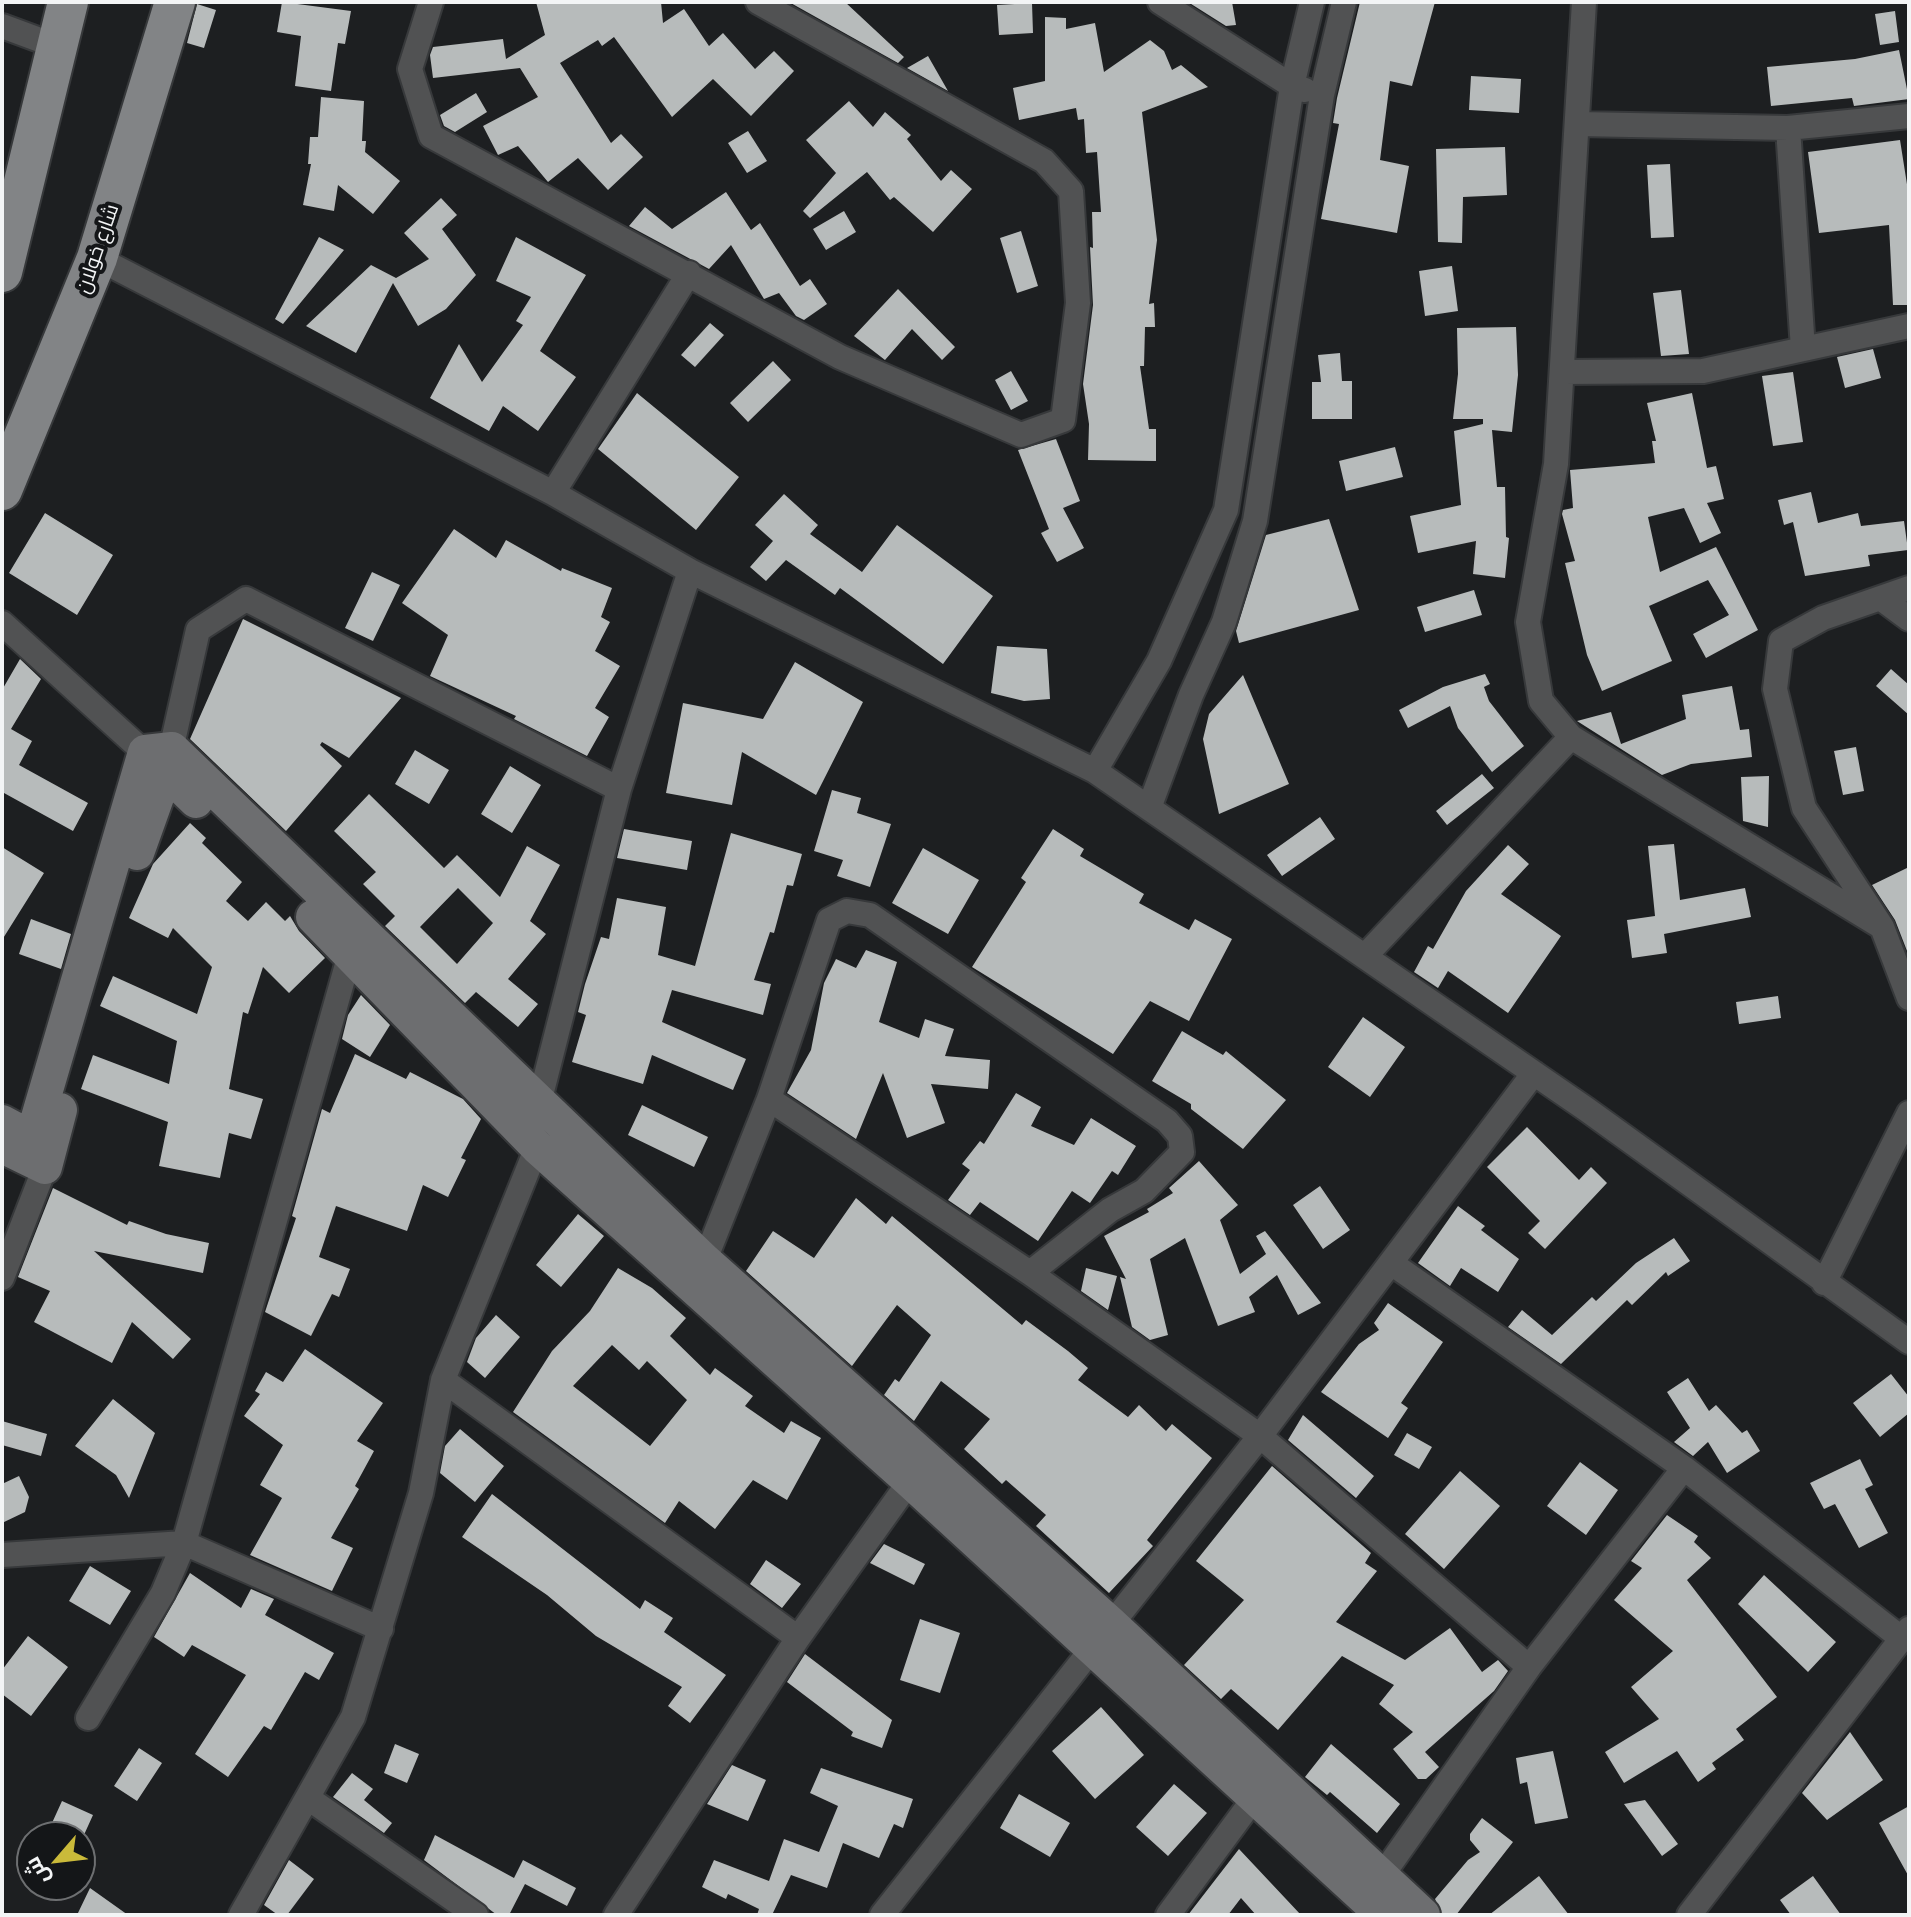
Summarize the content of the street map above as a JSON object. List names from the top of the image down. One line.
{"streets":{"main road":["شارع خولان"]},"north":"bottom left"}
